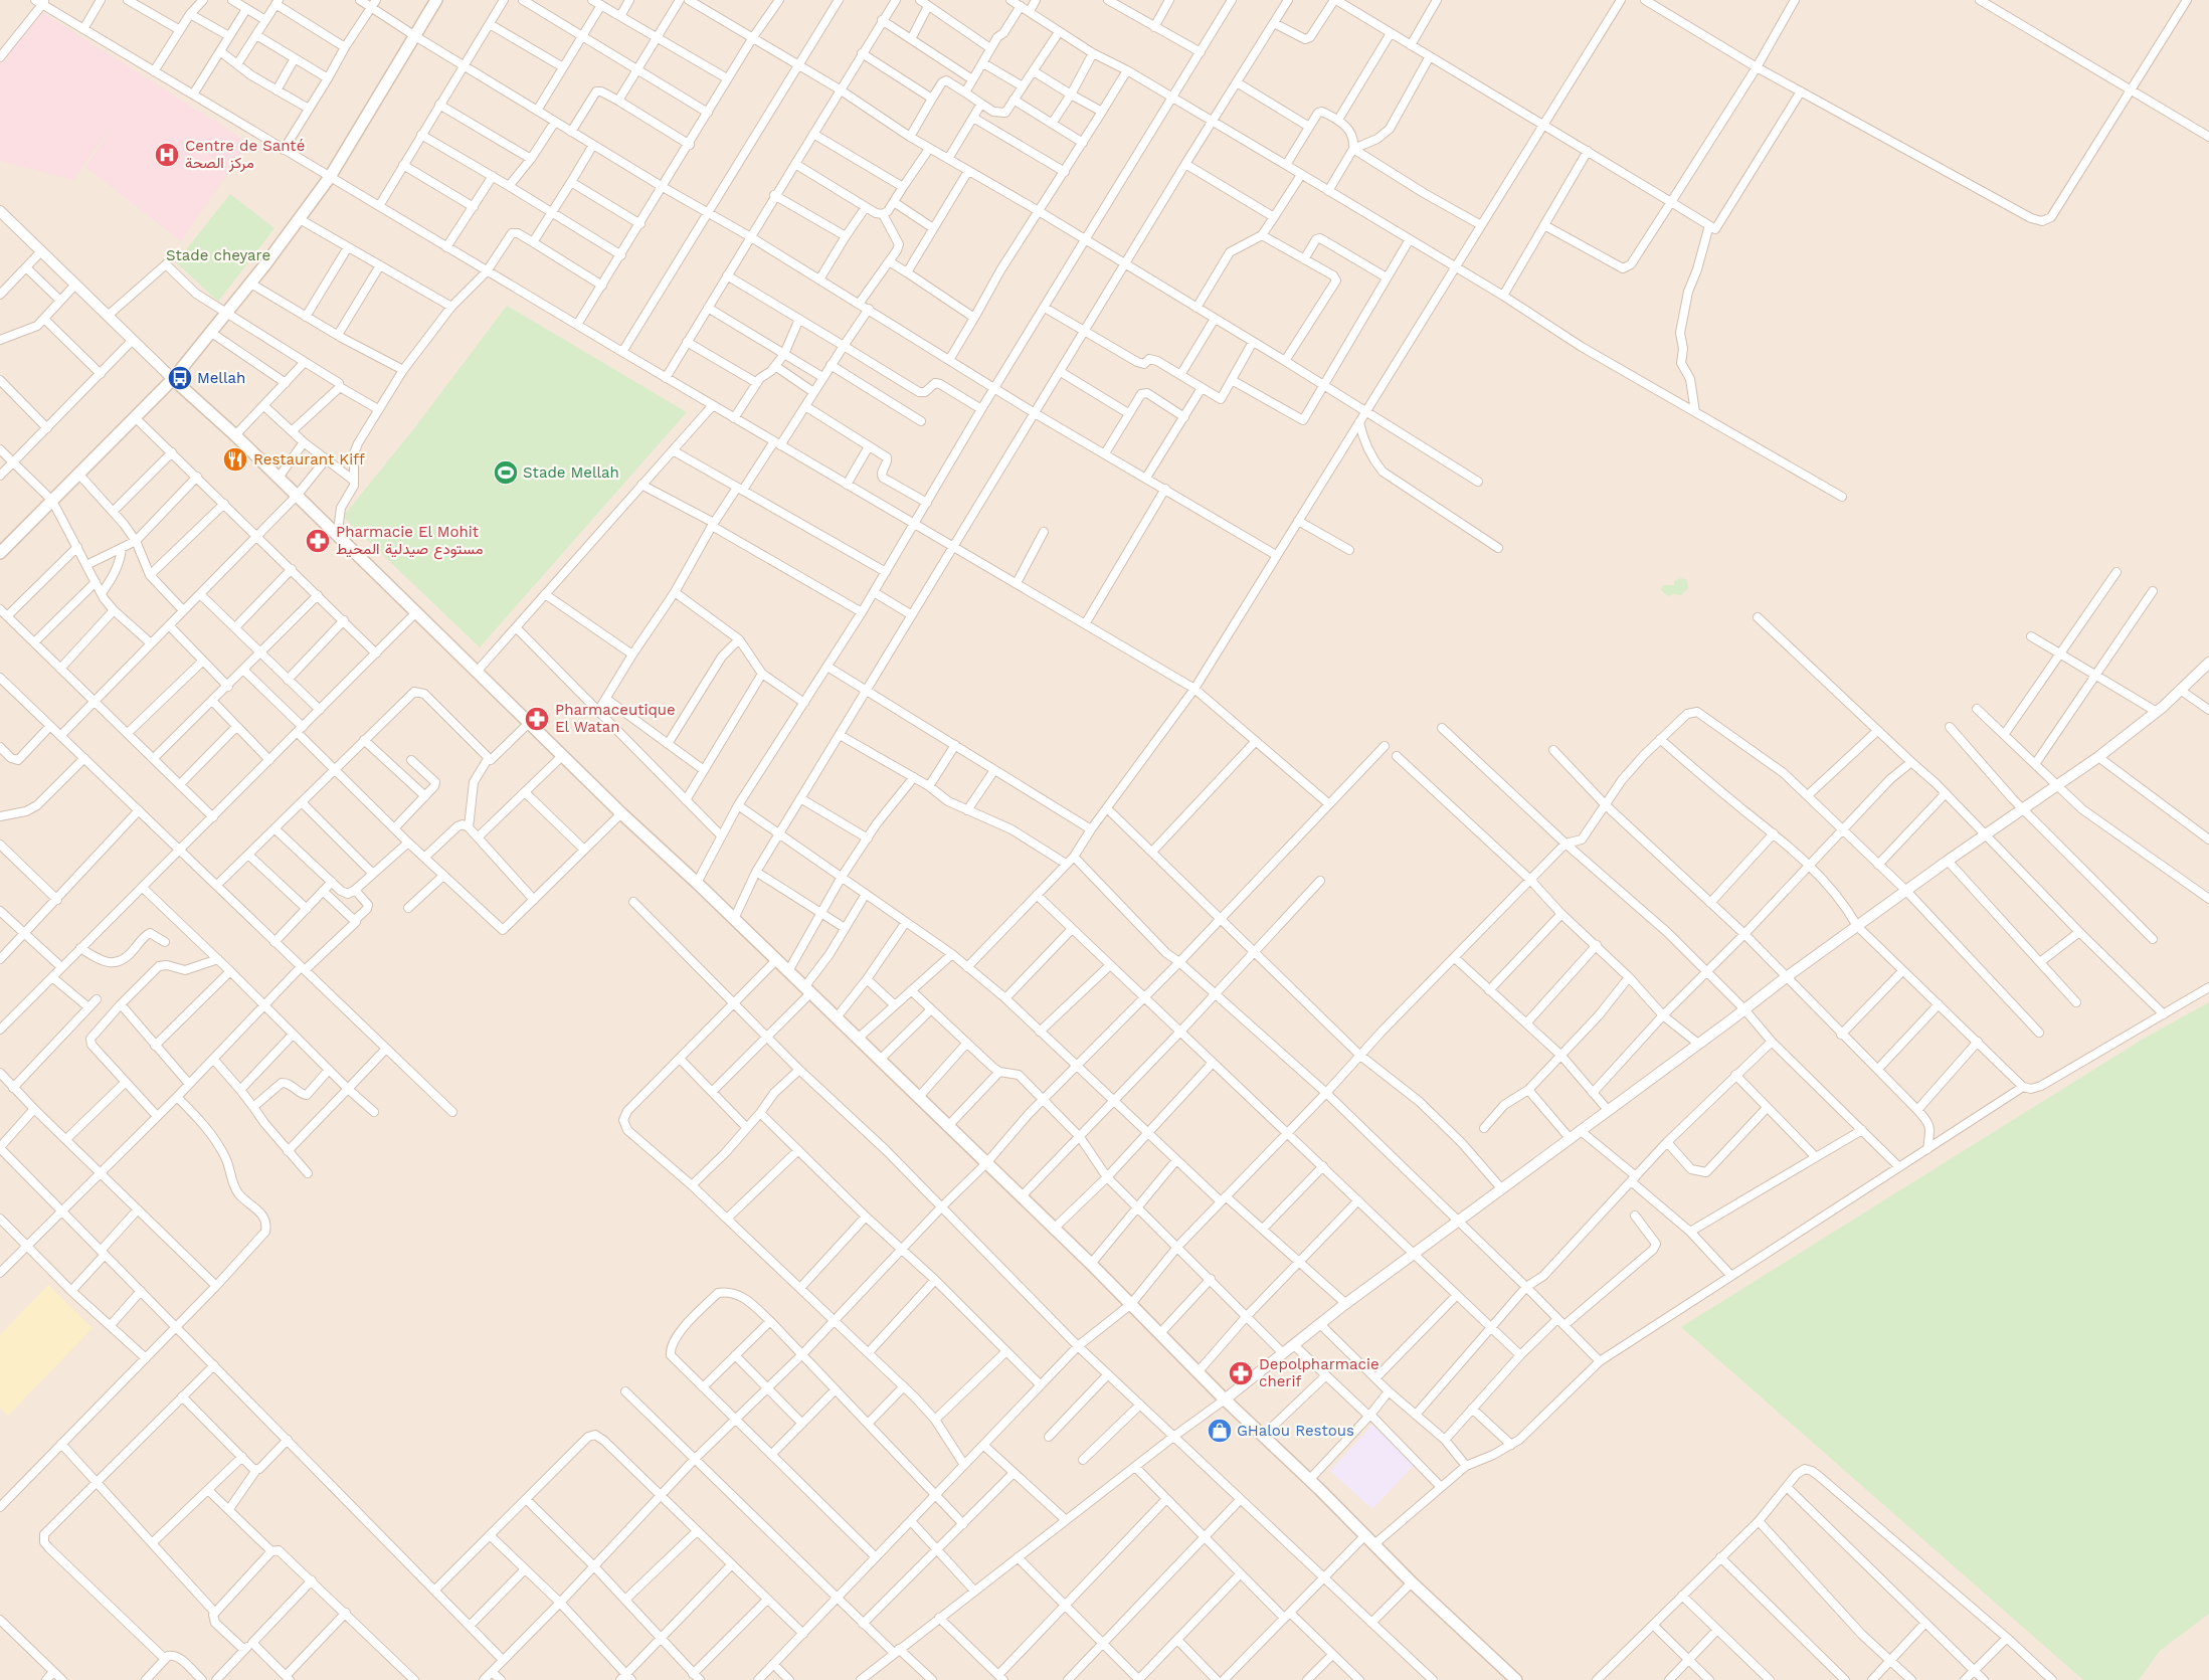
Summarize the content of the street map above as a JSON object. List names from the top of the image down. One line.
{"parks":["Stade cheyare"],"places":{"hospital":["Centre de Santé مركز الصحة"],"bus stop":["Mellah"],"restaurant":["Restaurant Kiff"],"sports":["Stade Mellah"],"pharmacy":["Pharmacie El Mohit مستودع صيدلية المحيط","Pharmaceutique El Watan","Depolpharmacie cherif"],"shop":["GHalou Restous"]}}
